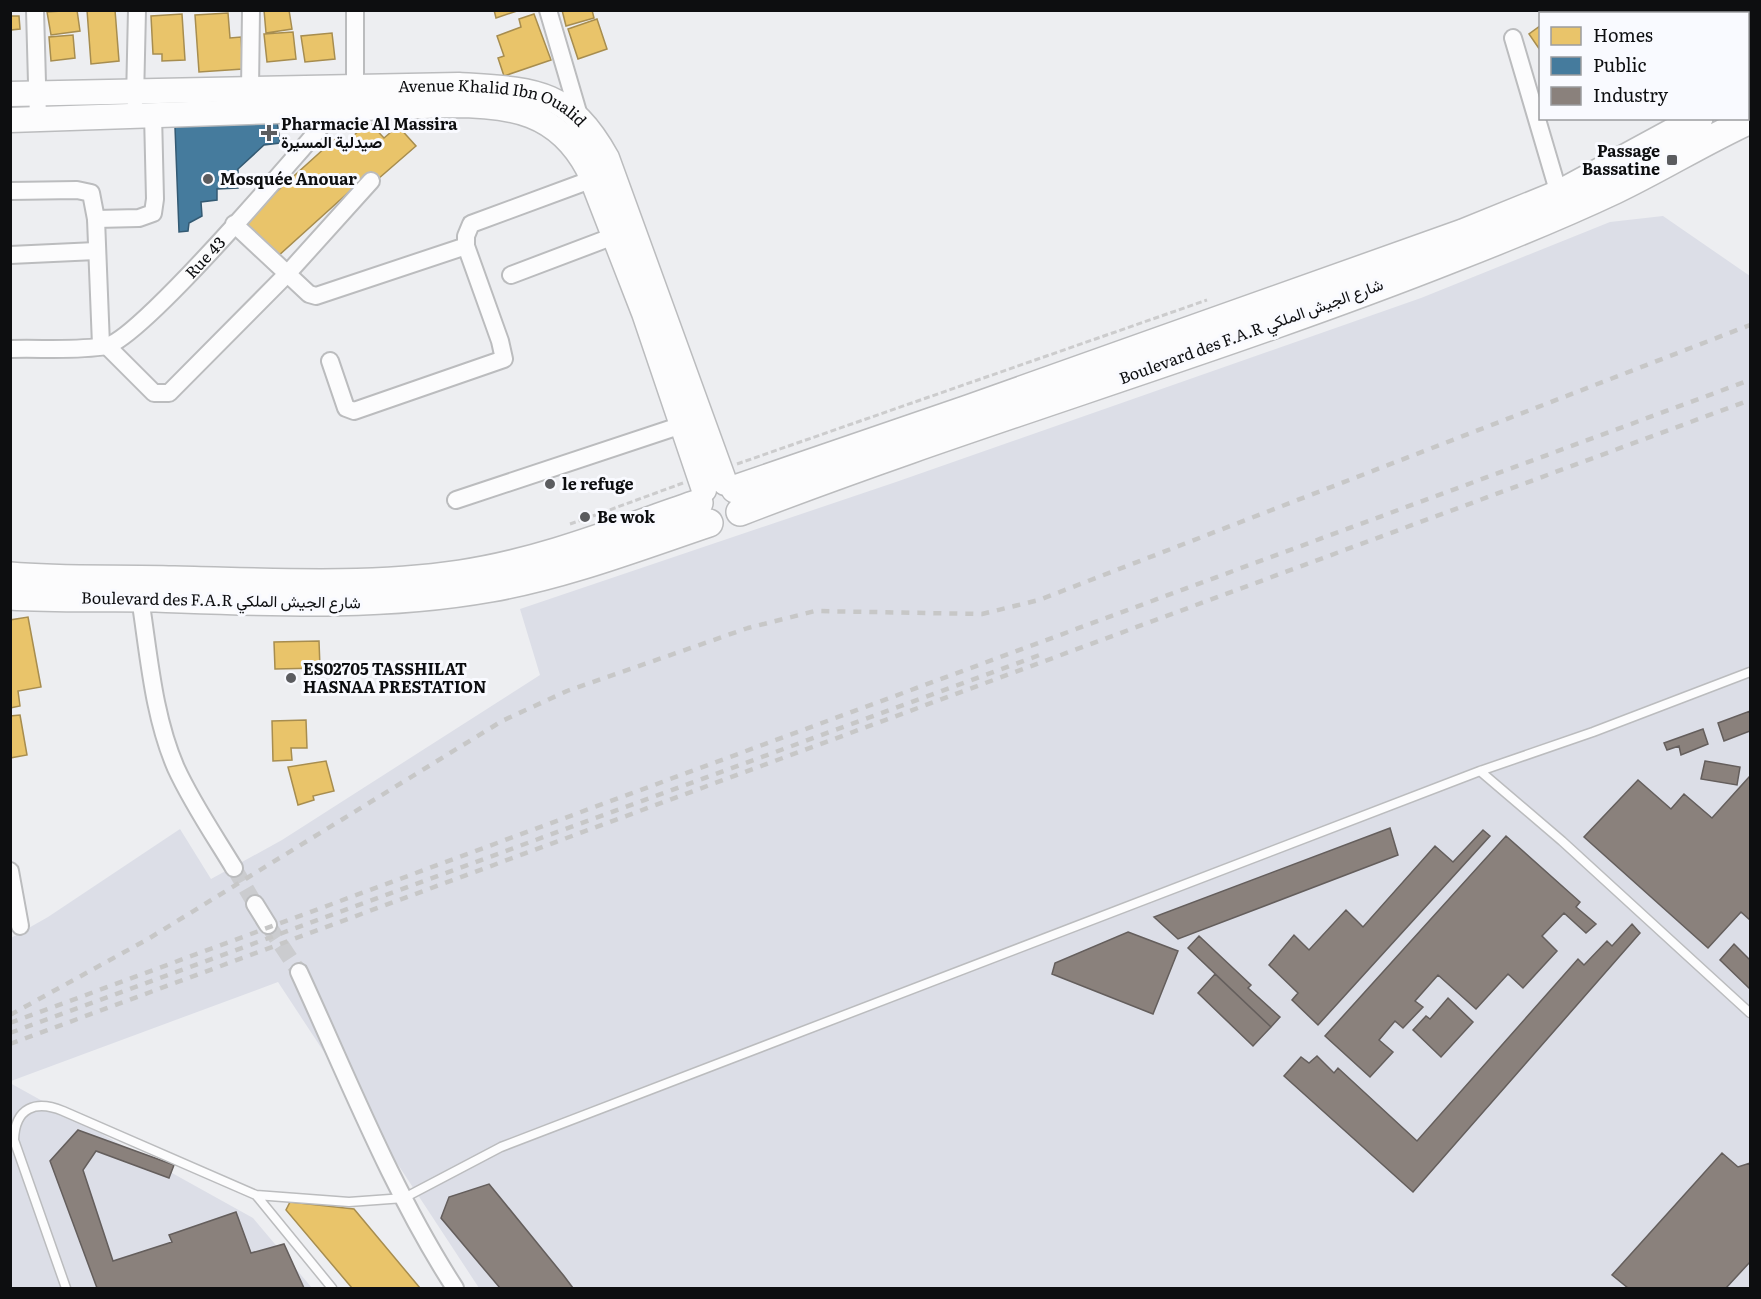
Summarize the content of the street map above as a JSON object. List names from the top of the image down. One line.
{"streets":{"main road":["Avenue Khalid Ibn Oualid","Boulevard des F.A.R شارع الجيش الملكي"],"street":["Rue 43"]},"crossings":[["Avenue Khalid Ibn Oualid","Rue 43"],["Avenue Khalid Ibn Oualid","Boulevard des F.A.R شارع الجيش الملكي"]],"places":{"health":["Pharmacie Al Massira صيدلية المسيرة"],"transit":["Passage Bassatine"],"other":["Mosquée Anouar","le refuge","Be wok","ES02705 TASSHILAT HASNAA PRESTATION"]},"legend":["Homes","Public","Industry"]}
